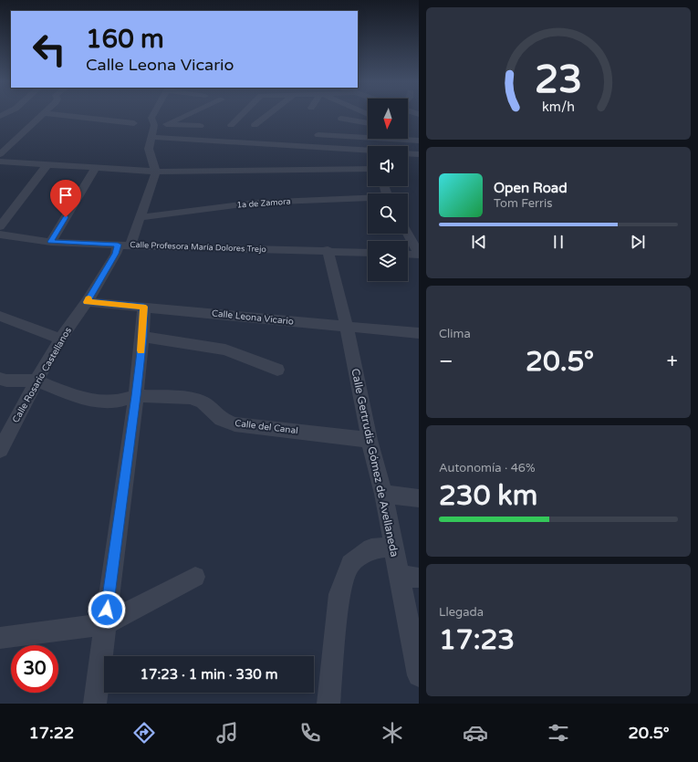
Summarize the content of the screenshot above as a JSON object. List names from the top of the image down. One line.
{"streets":{"street":["1a de Zamora","Calle Profesora María Dolores Trejo","Calle Leona Vicario","Calle Rosario Castellanos","Calle del Canal","Calle Gertrudis Gómez de Avellaneda"]},"crossings":[["1a de Zamora","Calle Rosario Castellanos"],["Calle Profesora María Dolores Trejo","Calle Rosario Castellanos"],["Calle Profesora María Dolores Trejo","Calle Gertrudis Gómez de Avellaneda"],["Calle Leona Vicario","Calle Rosario Castellanos"],["Calle Leona Vicario","Calle Gertrudis Gómez de Avellaneda"],["Calle Rosario Castellanos","Calle del Canal"],["Calle del Canal","Calle Gertrudis Gómez de Avellaneda"]],"north":"bottom","page":{"turn":["160 m","Calle Leona Vicario"],"song":["Open Road","Tom Ferris"],"tile":["Clima",["Autonomía · 46%","230 km"],["Llegada","17:23"]],"heat":["−","20.5°","+"],"limit":"30","trip":"17:23 · 1 min · 330 m","tabs":["17:22","20.5°"],"gauge":["23","km/h"]}}
